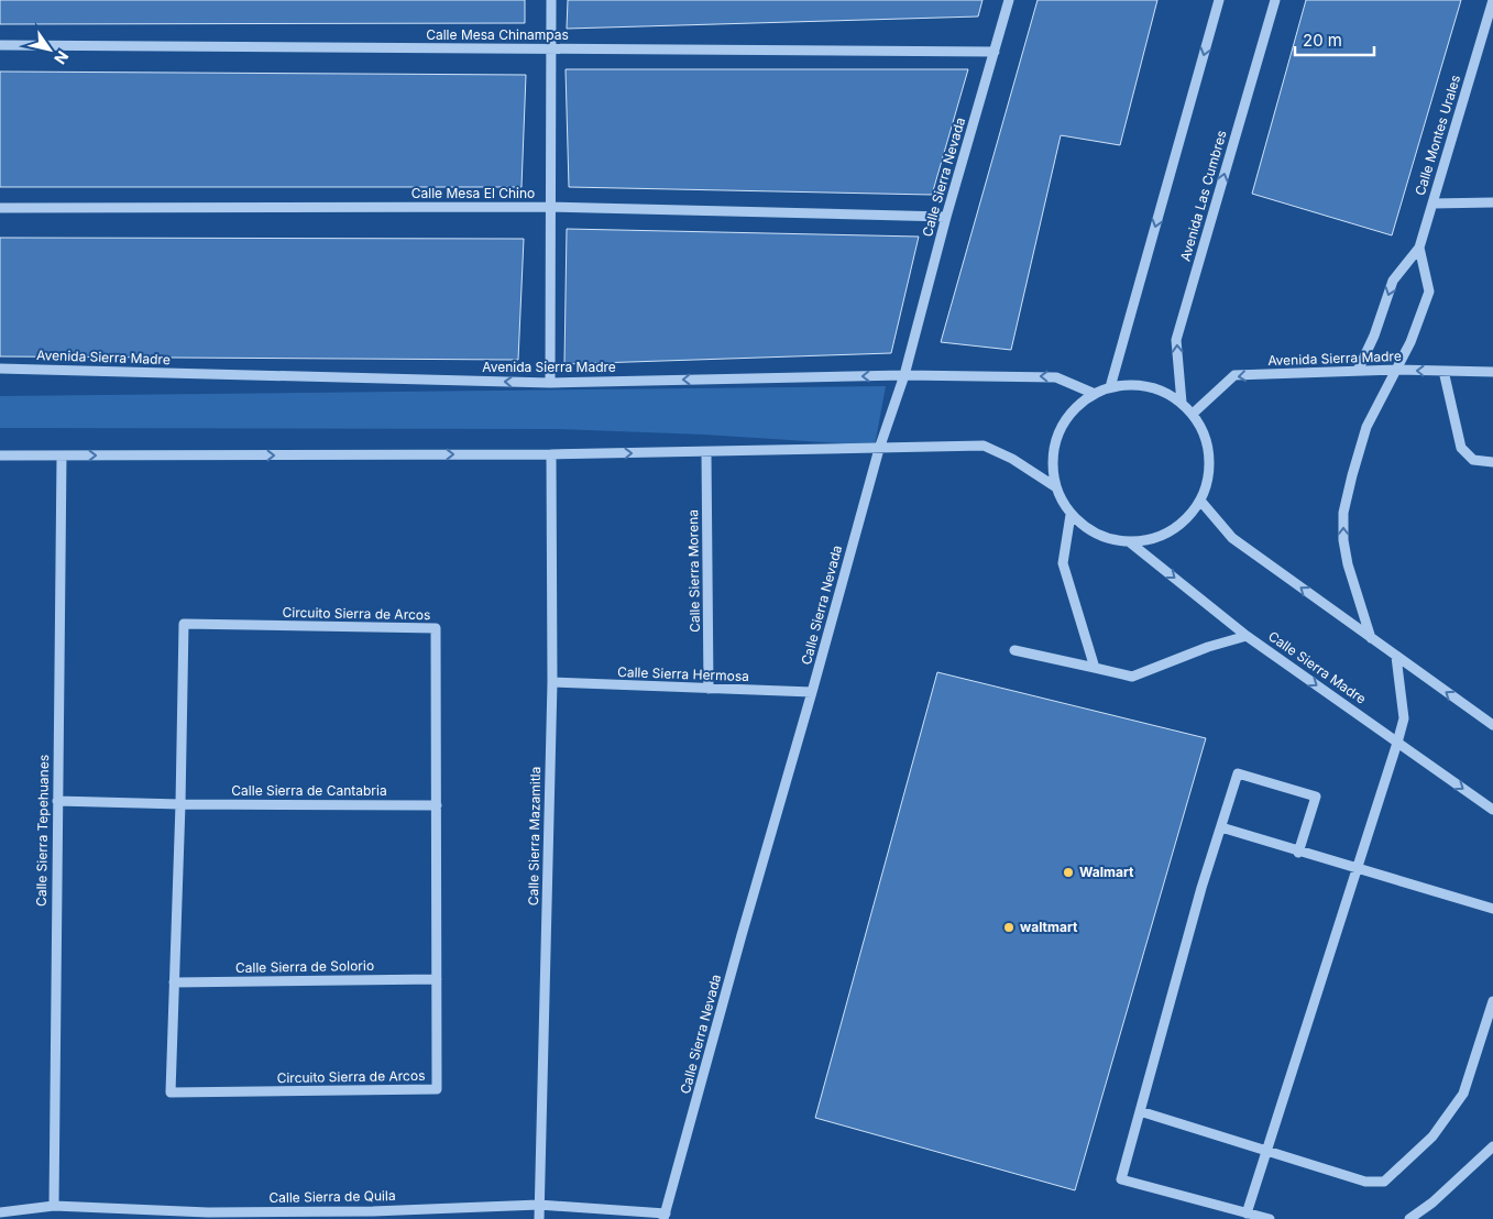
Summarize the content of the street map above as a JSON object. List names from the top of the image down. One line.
{"streets":{"street":["Calle Mesa Chinampas","Calle Montes Urales","Calle Sierra Nevada","Calle Mesa El Chino","Avenida Las Cumbres","Avenida Sierra Madre","Calle Sierra Morena","Circuito Sierra de Arcos","Calle Sierra Madre","Calle Sierra Hermosa","Calle Sierra de Cantabria","Calle Sierra Tepehuanes","Calle Sierra Mazamitla","Calle Sierra de Solorio","Calle Sierra de Quila"]},"crossings":[["Calle Mesa Chinampas","Calle Sierra Nevada"],["Calle Montes Urales","Avenida Sierra Madre"],["Calle Sierra Nevada","Calle Mesa El Chino"],["Calle Sierra Nevada","Avenida Sierra Madre"],["Calle Sierra Nevada","Calle Sierra Hermosa"],["Calle Sierra Nevada","Calle Sierra de Quila"],["Avenida Las Cumbres","Avenida Sierra Madre"],["Avenida Las Cumbres","Calle Sierra Madre"],["Avenida Sierra Madre","Calle Sierra Madre"],["Calle Sierra Morena","Calle Sierra Hermosa"],["Circuito Sierra de Arcos","Calle Sierra de Cantabria"],["Circuito Sierra de Arcos","Calle Sierra de Solorio"],["Calle Sierra Hermosa","Calle Sierra Mazamitla"],["Calle Sierra de Cantabria","Calle Sierra Tepehuanes"],["Calle Sierra Tepehuanes","Calle Sierra de Quila"],["Calle Sierra Mazamitla","Calle Sierra de Quila"]],"places":["Walmart","waltmart"],"scale_bar":"20 m","north":"bottom right"}
